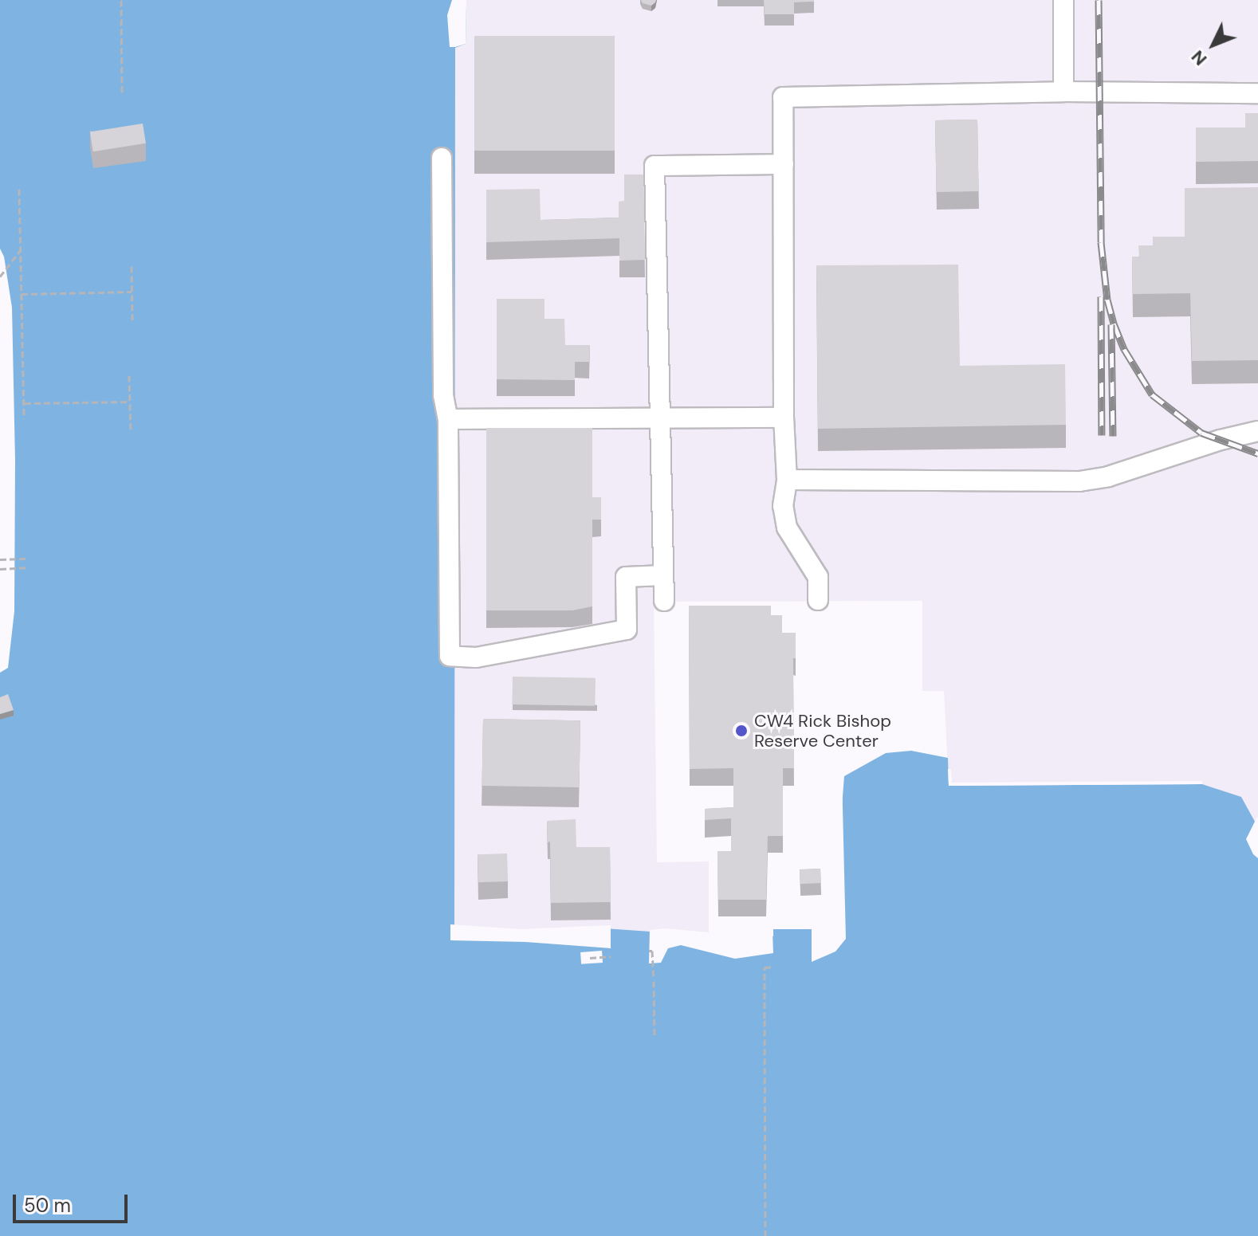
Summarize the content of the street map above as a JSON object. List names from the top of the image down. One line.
{"places":["CW4 Rick Bishop Reserve Center"],"scale_bar":"50 m","north":"bottom left"}
